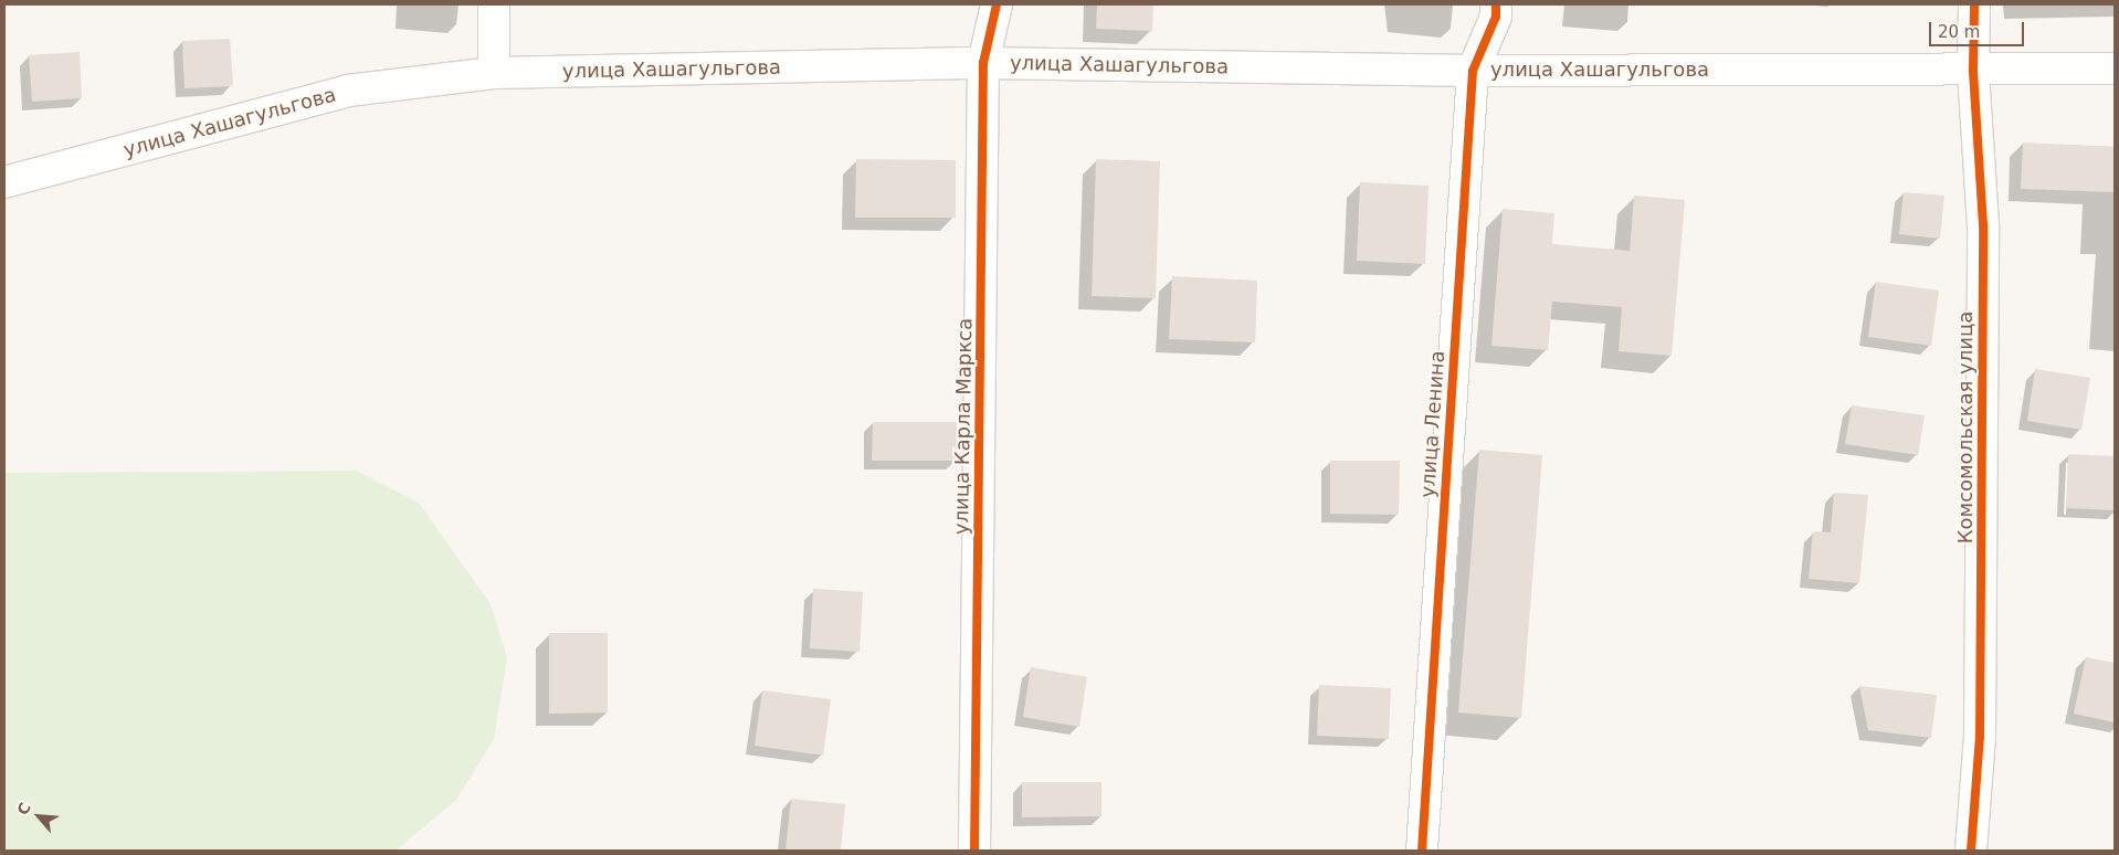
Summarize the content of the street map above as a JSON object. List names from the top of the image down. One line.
{"streets":{"street":["улица Хашагульгова","улица Ленина","улица Карла Маркса","Комсомольская улица"]},"crossings":[["улица Хашагульгова","улица Ленина"],["улица Хашагульгова","улица Карла Маркса"],["улица Хашагульгова","Комсомольская улица"]],"scale_bar":"20 m","north":"top left"}
